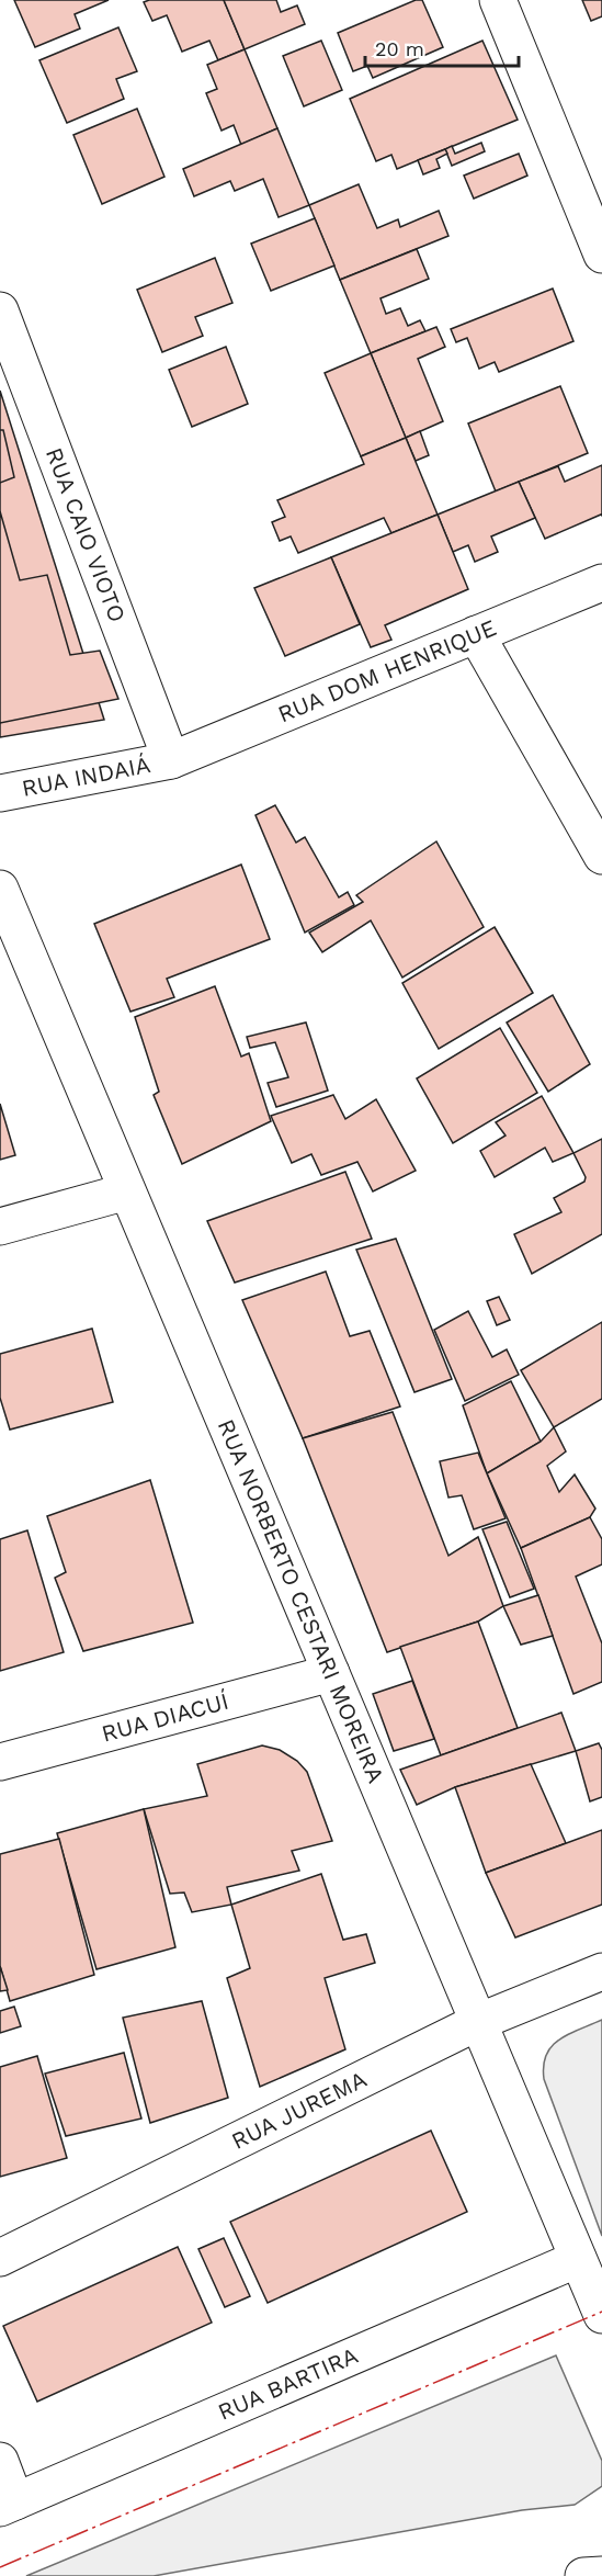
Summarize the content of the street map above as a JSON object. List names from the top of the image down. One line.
{"streets":{"street":["RUA CAIO VIOTO","RUA DOM HENRIQUE","RUA INDAIÁ","RUA NORBERTO CESTARI MOREIRA","RUA DIACUÍ","RUA JUREMA","RUA BARTIRA"]},"crossings":[["RUA CAIO VIOTO","RUA DOM HENRIQUE"],["RUA CAIO VIOTO","RUA INDAIÁ"],["RUA DOM HENRIQUE","RUA INDAIÁ"],["RUA NORBERTO CESTARI MOREIRA","RUA DIACUÍ"],["RUA NORBERTO CESTARI MOREIRA","RUA JUREMA"],["RUA NORBERTO CESTARI MOREIRA","RUA BARTIRA"]],"scale_bar":"20 m"}
